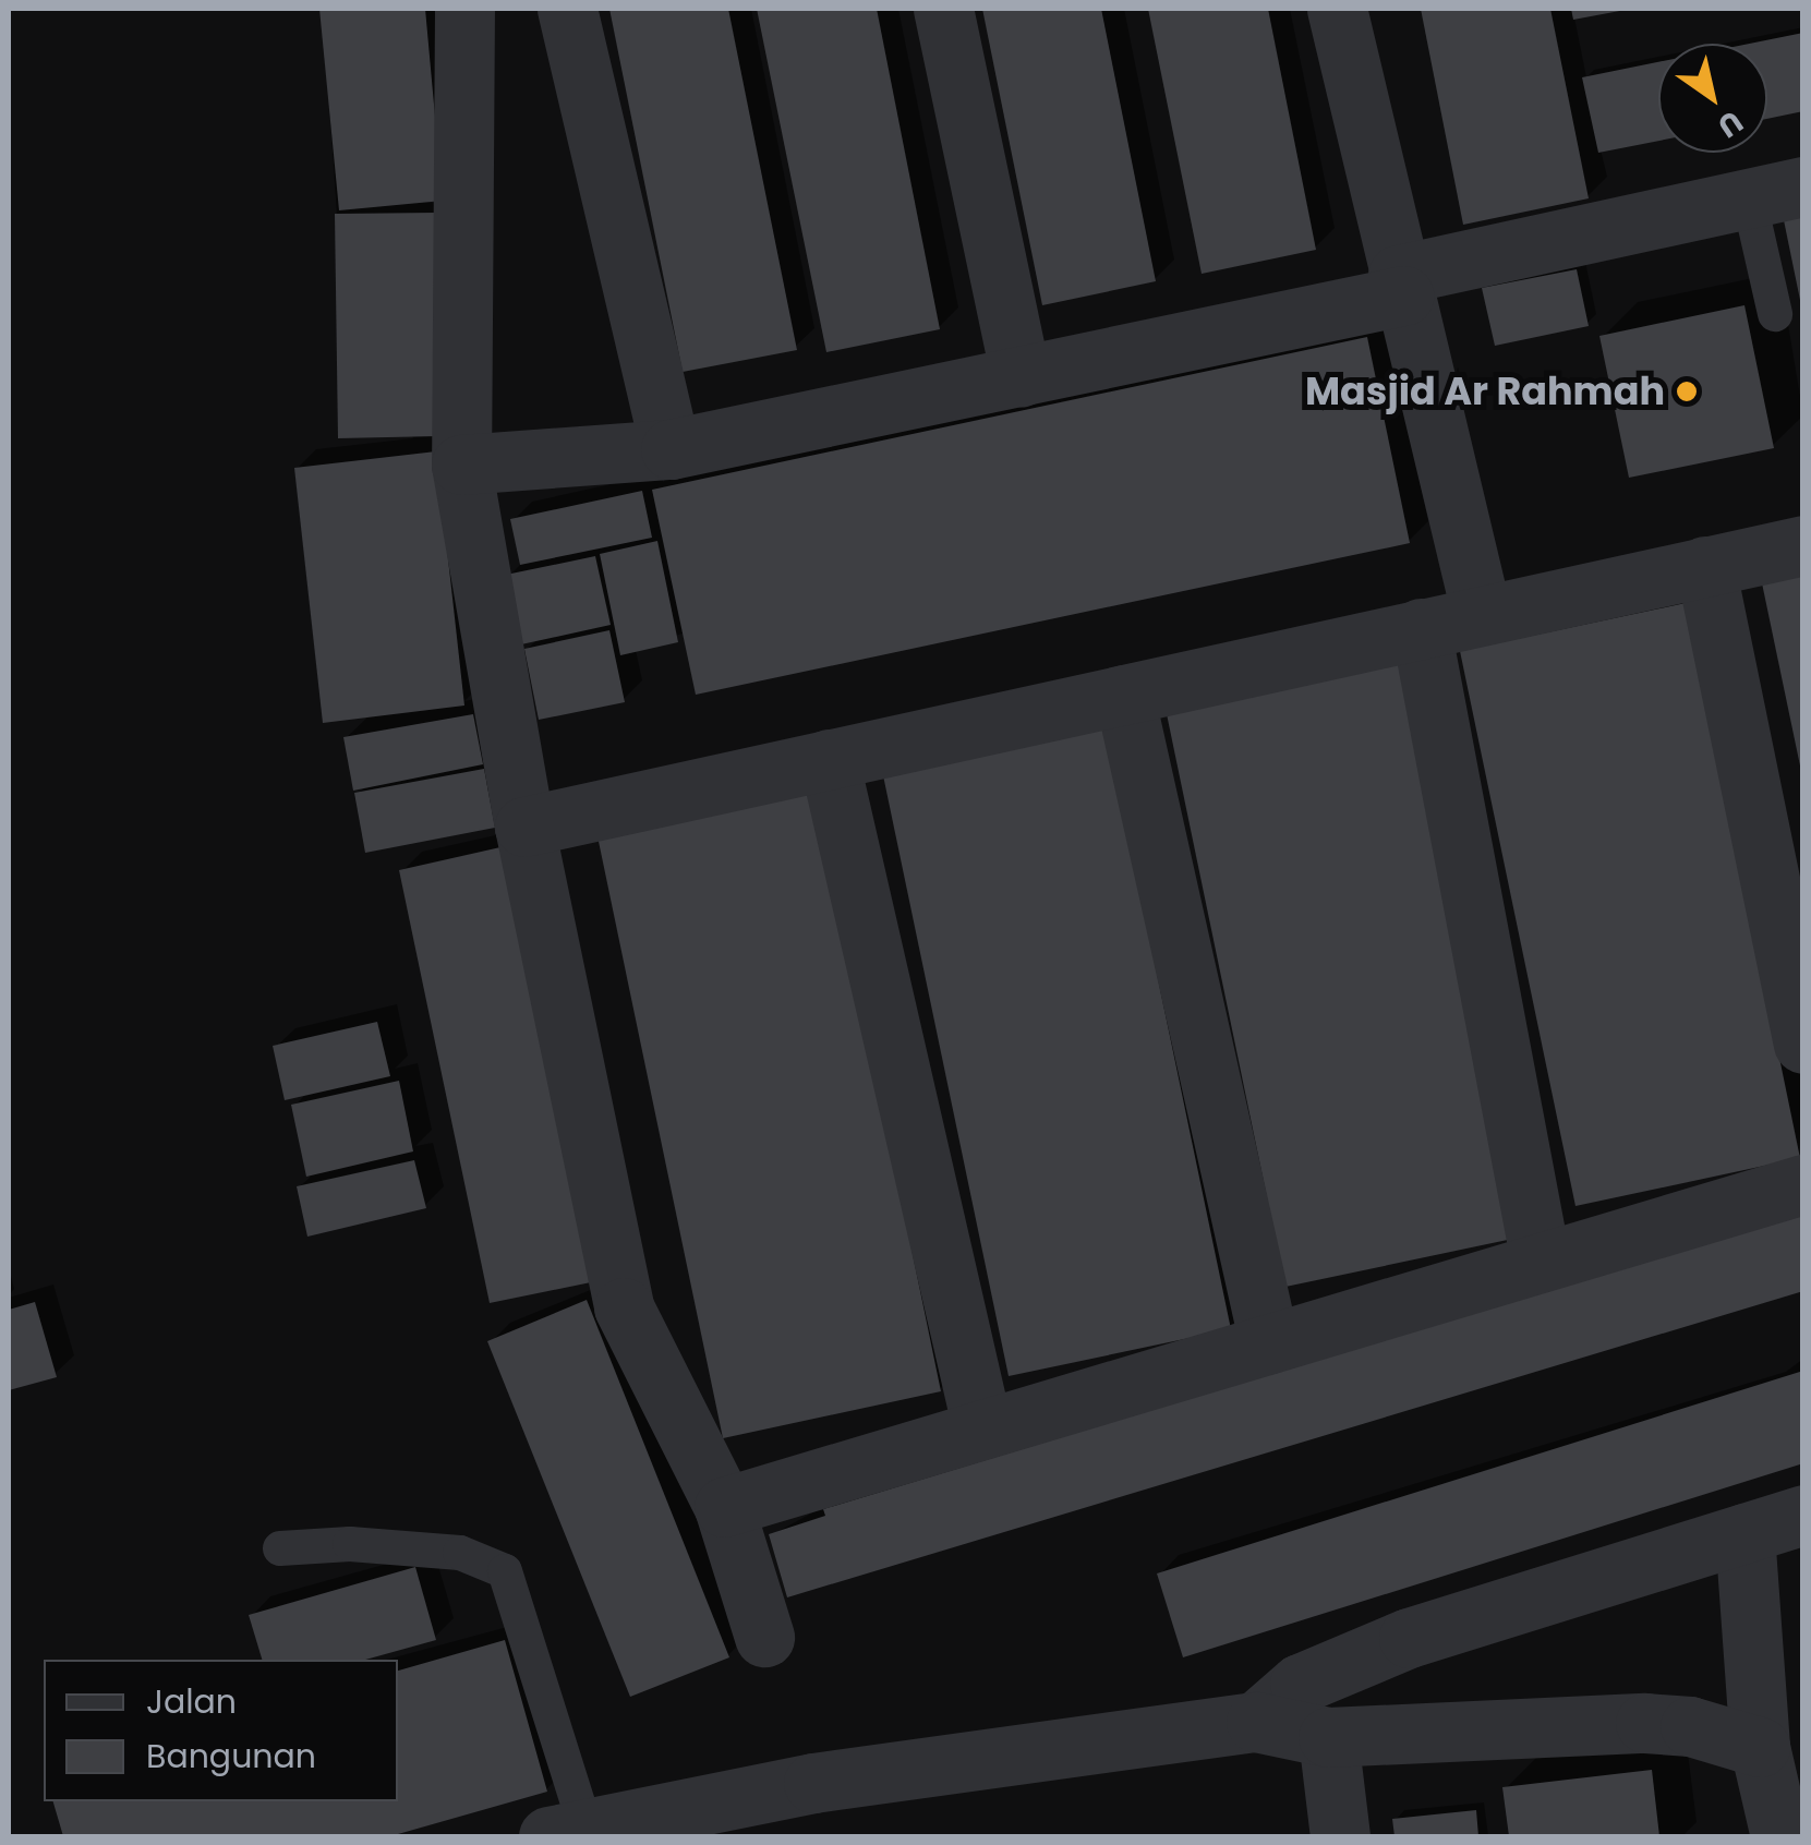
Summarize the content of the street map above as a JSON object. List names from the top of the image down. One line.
{"places":["Masjid Ar Rahmah"],"legend":["Jalan","Bangunan"],"north":"bottom right"}
